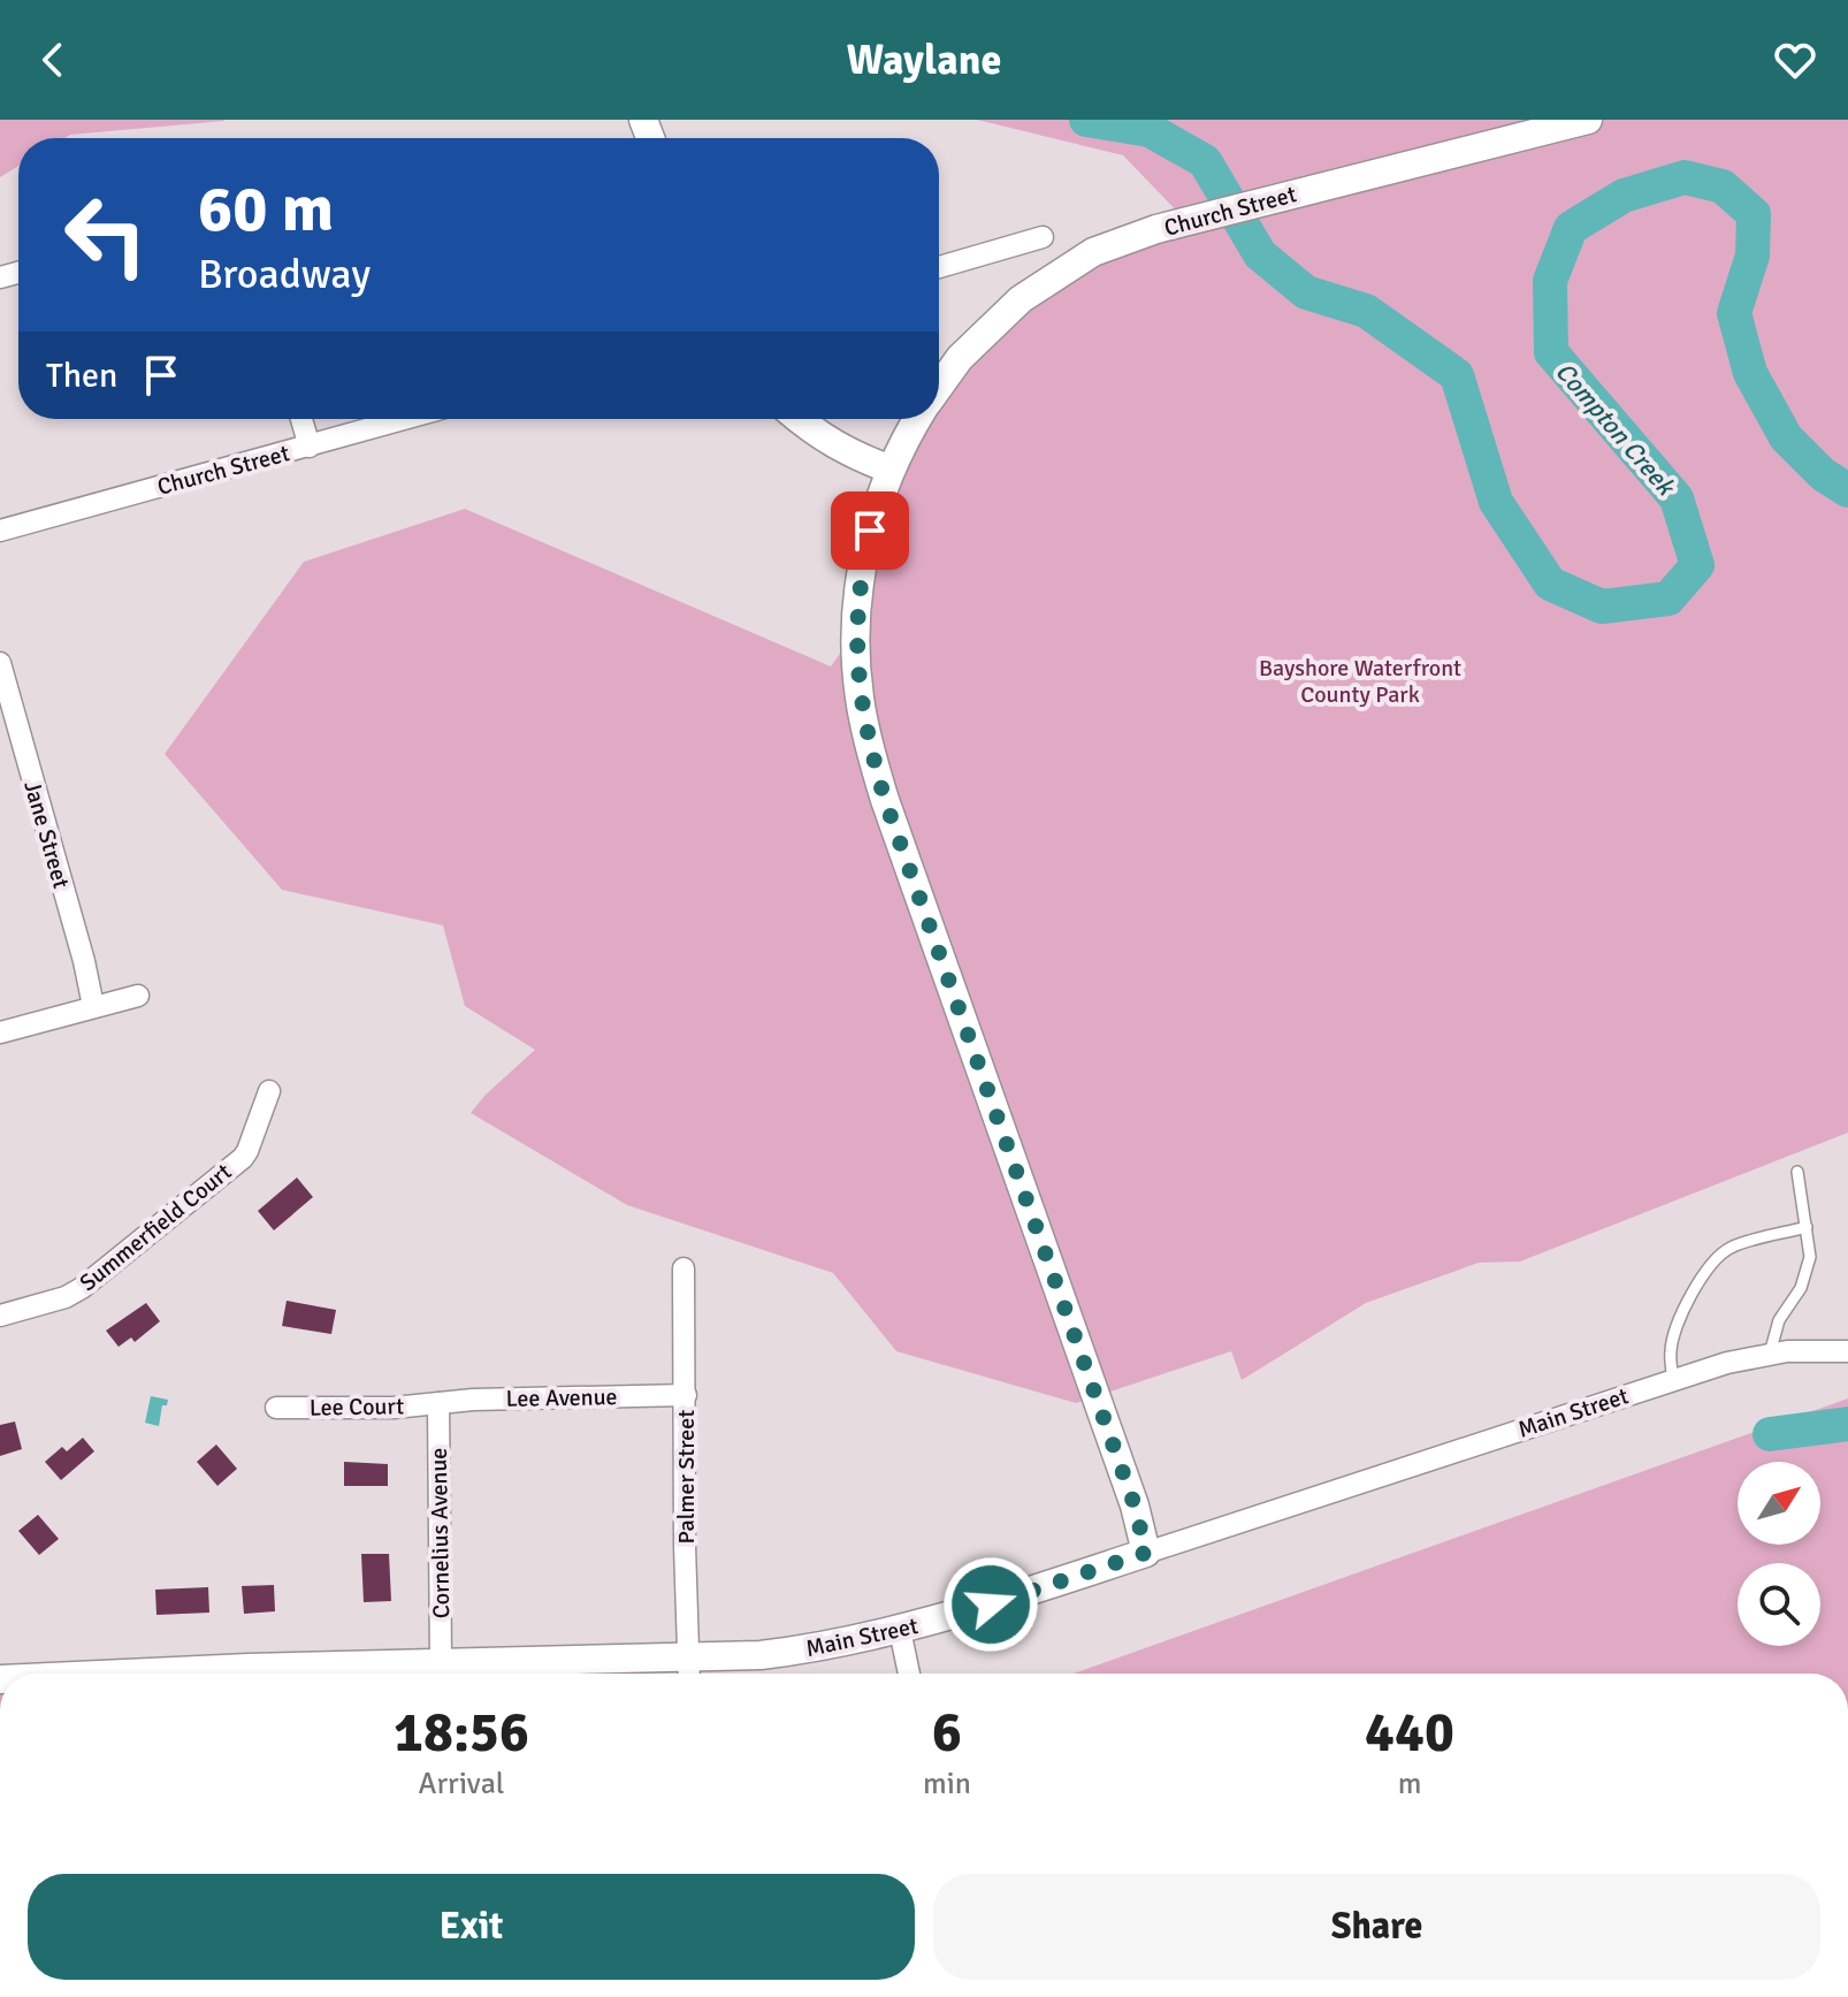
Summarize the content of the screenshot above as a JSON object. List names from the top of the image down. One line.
{"streets":{"street":["Church Street","Jane Street","Summerfield Court","Lee Avenue","Lee Court","Main Street","Palmer Street","Cornelius Avenue"]},"crossings":[["Church Street","Main Street"],["Lee Avenue","Lee Court"],["Lee Avenue","Palmer Street"],["Lee Avenue","Cornelius Avenue"],["Lee Court","Cornelius Avenue"],["Main Street","Palmer Street"],["Main Street","Cornelius Avenue"]],"water":["Compton Creek"],"parks":["Bayshore Waterfront County Park"],"north":"top right","page":{"header":"Waylane","turn":["60 m","Broadway"],"then":"Then","eta":["18:56","Arrival","6","min","440","m"],"buttons":["Exit","Share"]}}
